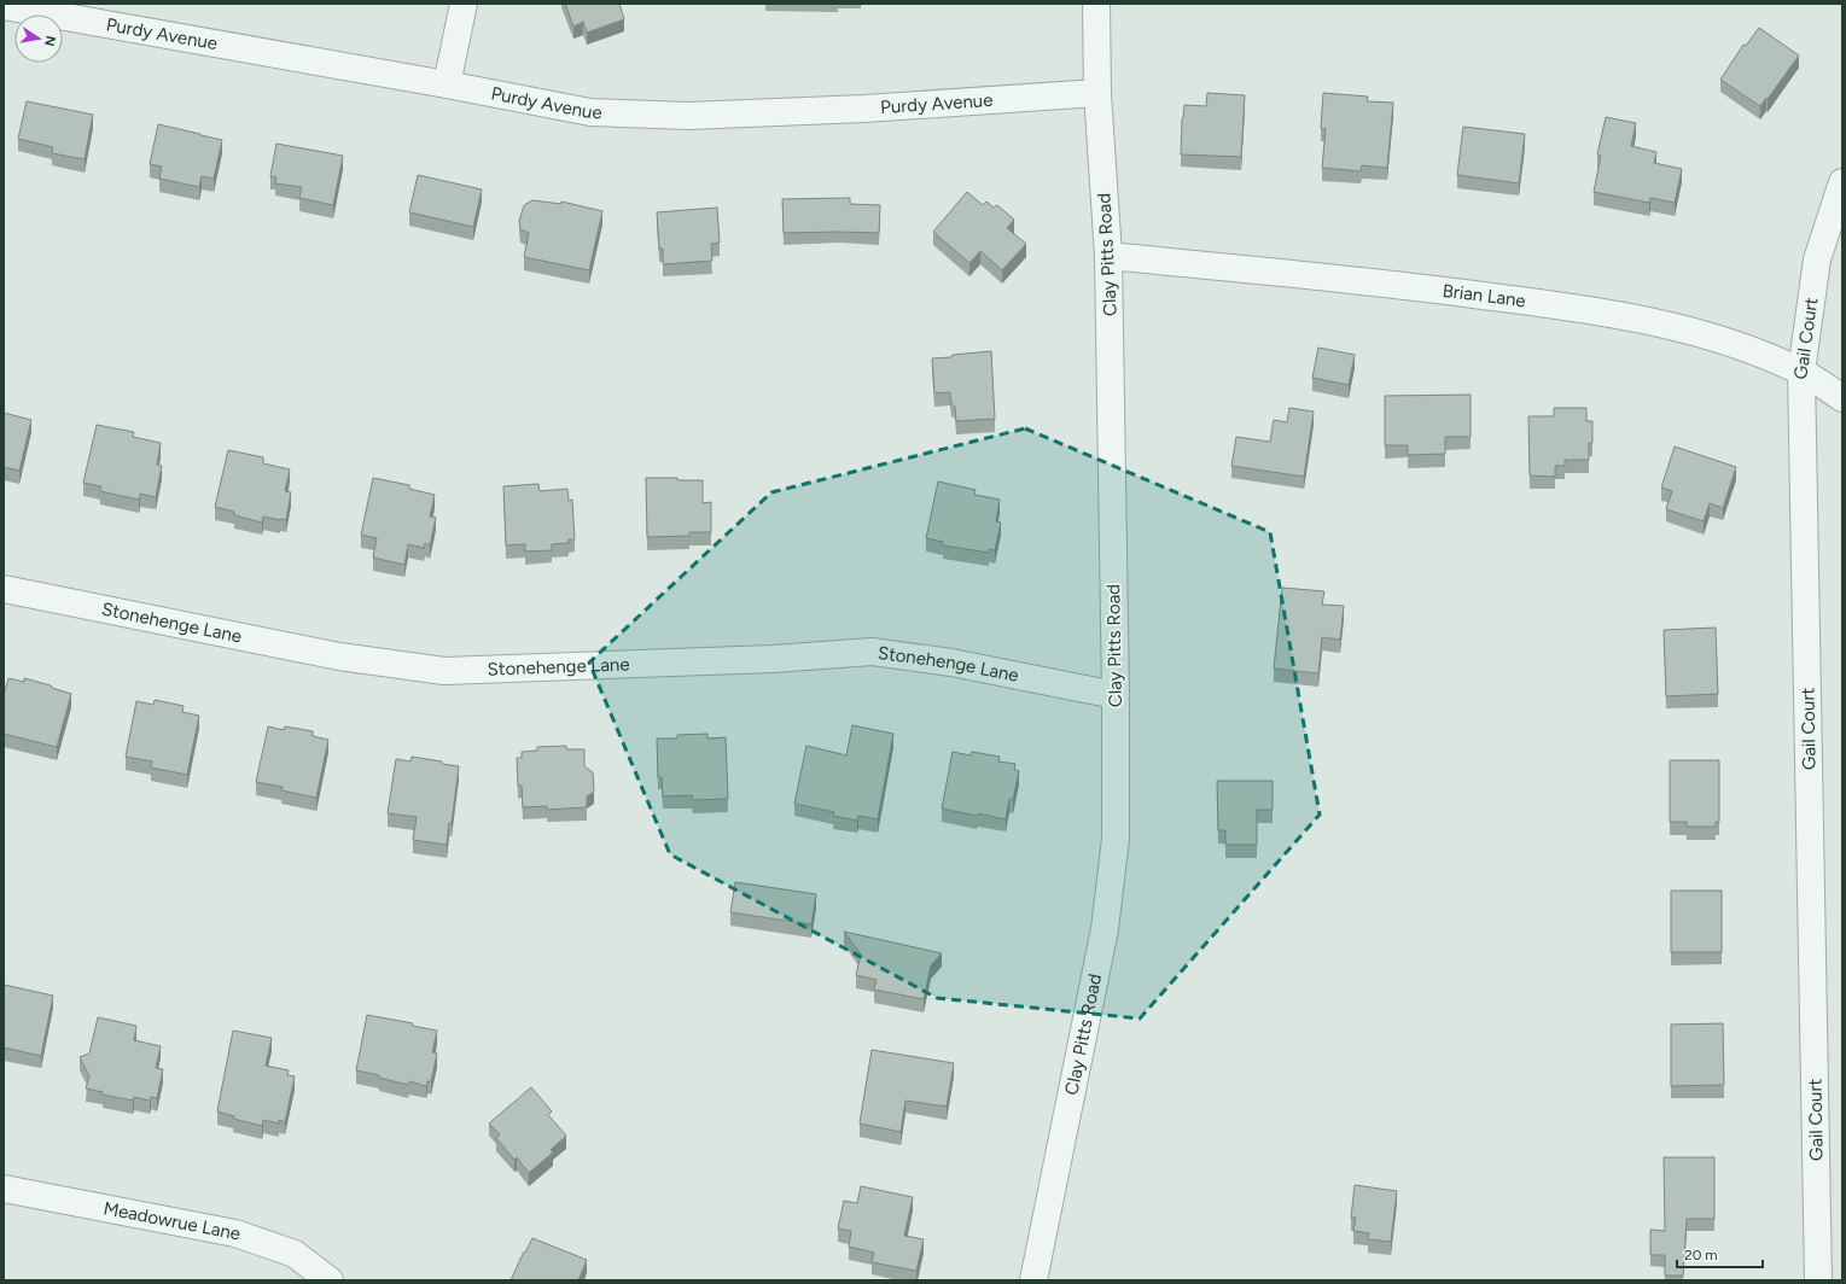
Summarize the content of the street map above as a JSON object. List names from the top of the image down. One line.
{"streets":{"street":["Purdy Avenue","Clay Pitts Road","Brian Lane","Gail Court","Stonehenge Lane","Meadowrue Lane"]},"crossings":[["Purdy Avenue","Clay Pitts Road"],["Clay Pitts Road","Brian Lane"],["Clay Pitts Road","Stonehenge Lane"],["Brian Lane","Gail Court"]],"scale_bar":"20 m","north":"right"}
